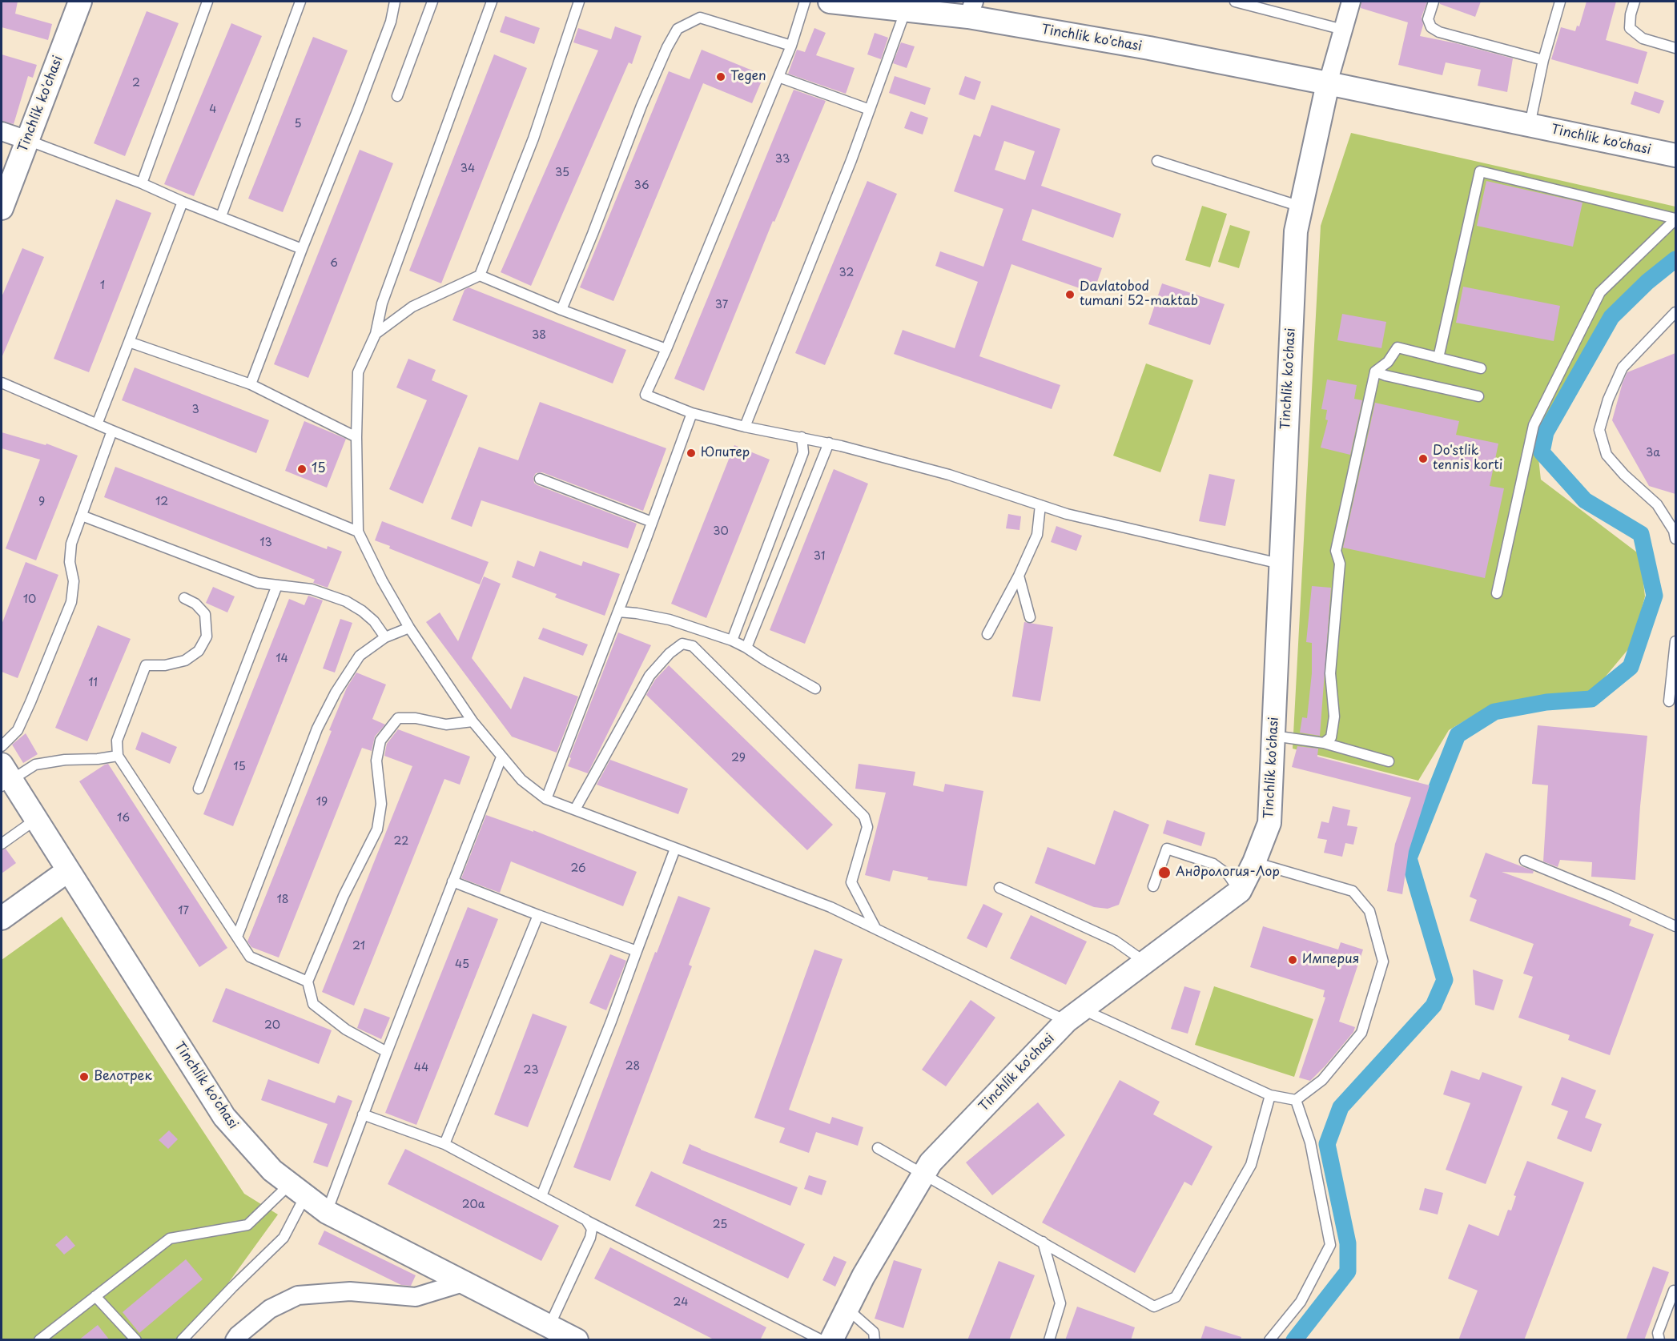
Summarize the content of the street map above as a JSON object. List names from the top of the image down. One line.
{"streets":{"street":["Tinchlik ko'chasi"]},"places":["Tegen","Davlatobod tumani 52-maktab","Юпитер","Do'stlik tennis korti","15","Андрология-Лор","Империя","Велотрек"],"house_numbers":["2","4","5","33","34","35","36","6","32","1","37","38","3","3a","9","12","30","13","31","10","14","11","29","15","19","16","22","26","18","17","21","45","20","28","44","23","20a","25","24"]}
